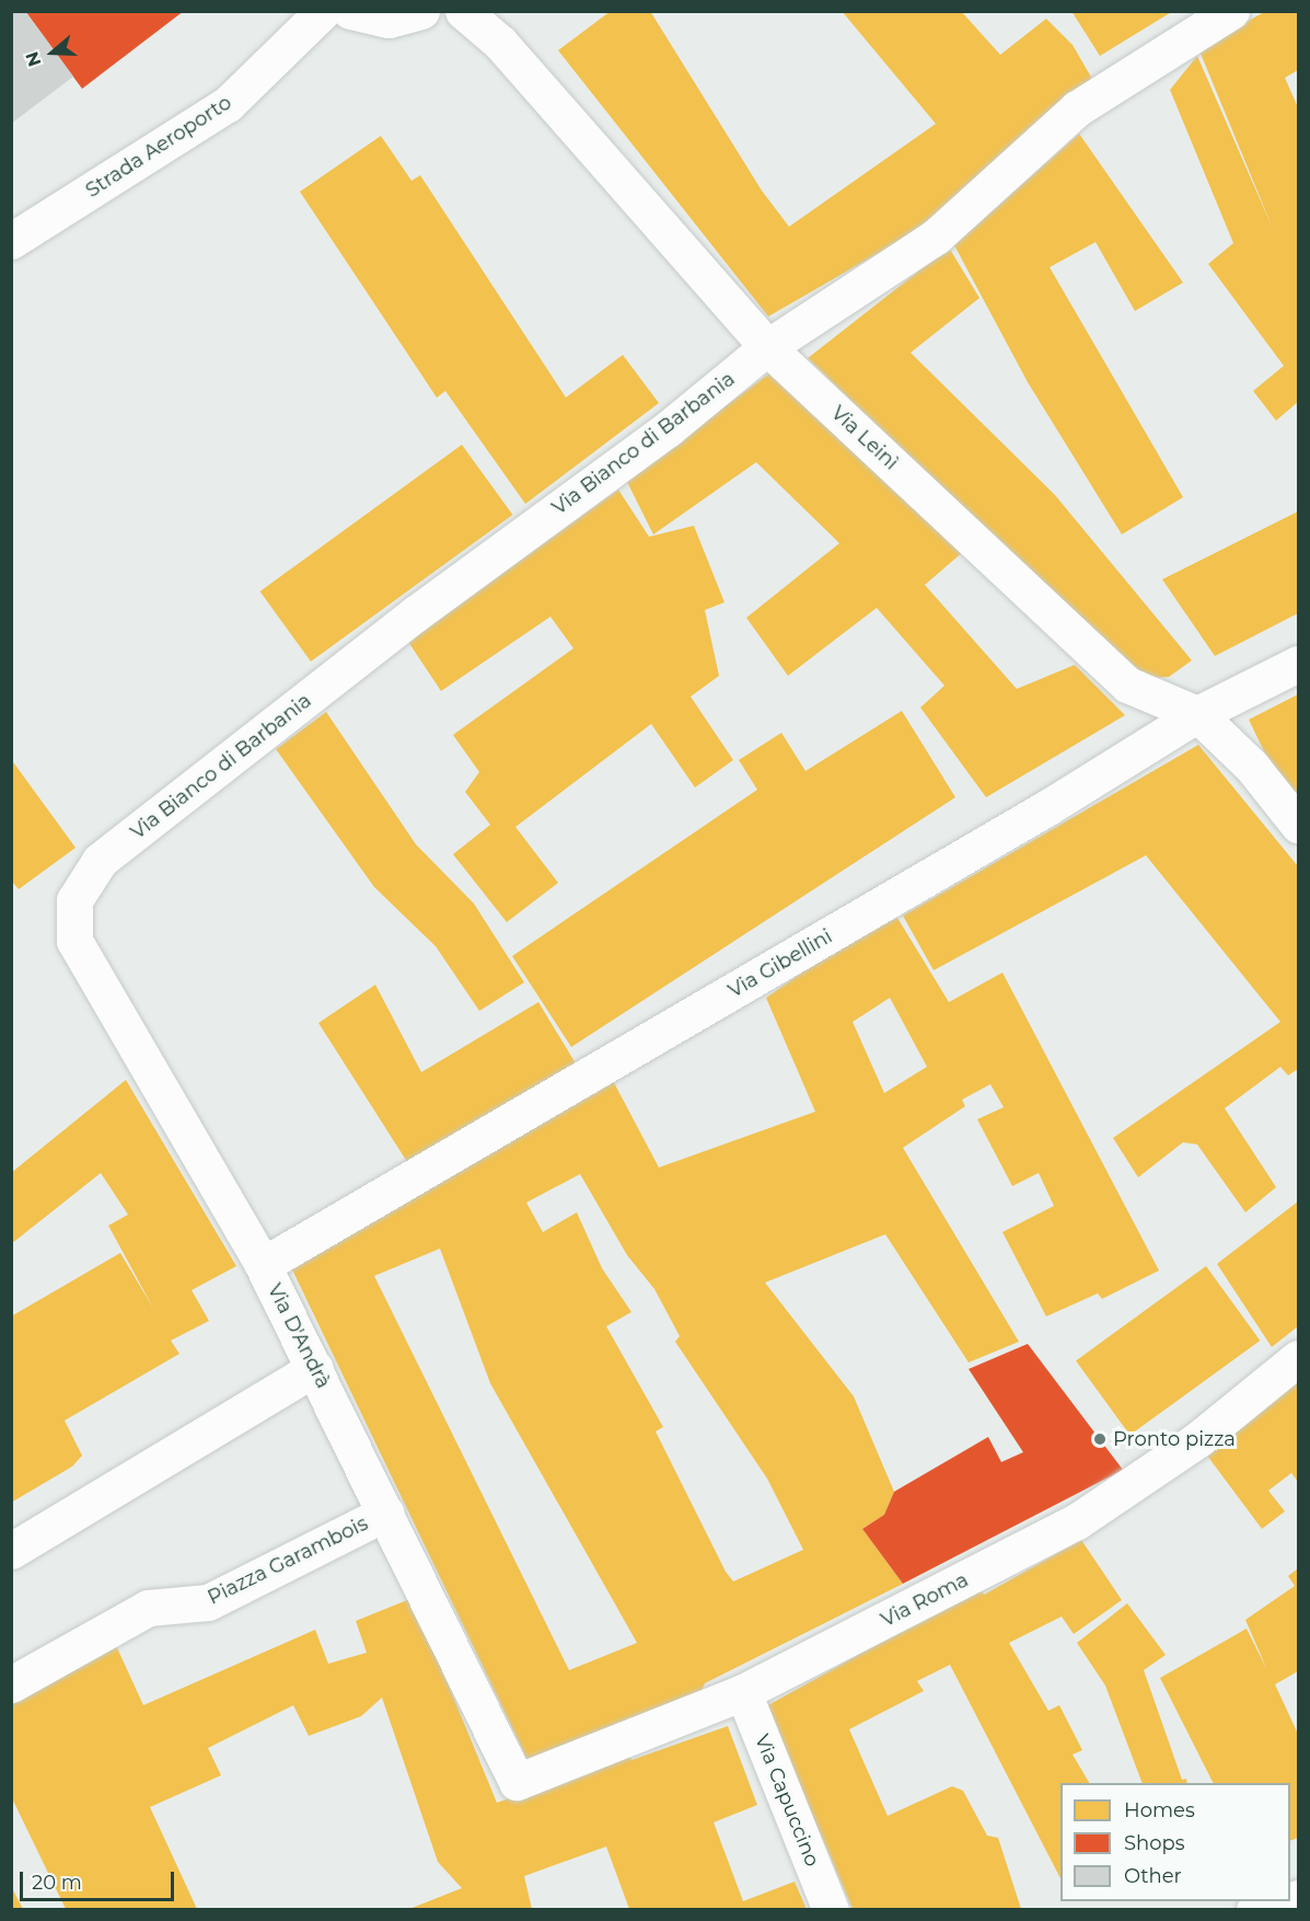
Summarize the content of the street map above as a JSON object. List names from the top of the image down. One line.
{"streets":{"street":["Strada Aeroporto","Via Leinì","Via Bianco di Barbania","Via Gibellini","Via D'Andrà","Piazza Garambois","Via Roma","Via Capuccino"]},"crossings":[["Via Leinì","Via Bianco di Barbania"],["Via Leinì","Via Gibellini"],["Via Bianco di Barbania","Via D'Andrà"],["Via Gibellini","Via D'Andrà"],["Via D'Andrà","Piazza Garambois"],["Via D'Andrà","Via Roma"],["Via Roma","Via Capuccino"]],"places":["Pronto pizza"],"legend":["Homes","Shops","Other"],"scale_bar":"20 m","north":"left"}
